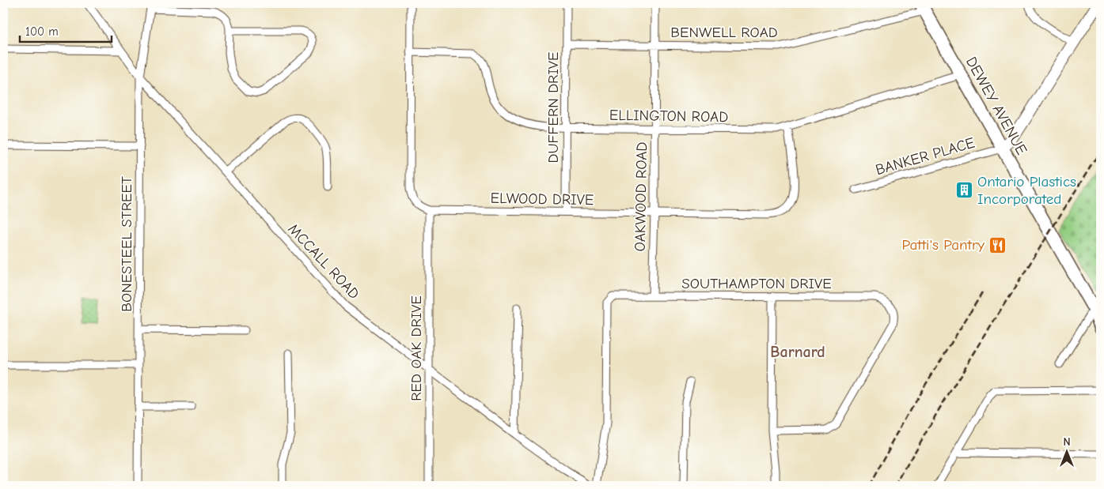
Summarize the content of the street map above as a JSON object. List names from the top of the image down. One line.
{"streets":{"main road":["DEWEY AVENUE"],"street":["BENWELL ROAD","DUFFERN DRIVE","ELLINGTON ROAD","BANKER PLACE","OAKWOOD ROAD","ELWOOD DRIVE","BONESTEEL STREET","MCCALL ROAD","SOUTHAMPTON DRIVE","RED OAK DRIVE"]},"crossings":[["BENWELL ROAD","DEWEY AVENUE"],["BENWELL ROAD","DUFFERN DRIVE"],["BENWELL ROAD","OAKWOOD ROAD"],["DEWEY AVENUE","ELLINGTON ROAD"],["DEWEY AVENUE","BANKER PLACE"],["DUFFERN DRIVE","ELLINGTON ROAD"],["DUFFERN DRIVE","ELWOOD DRIVE"],["ELLINGTON ROAD","OAKWOOD ROAD"],["ELLINGTON ROAD","ELWOOD DRIVE"],["OAKWOOD ROAD","ELWOOD DRIVE"],["OAKWOOD ROAD","SOUTHAMPTON DRIVE"],["ELWOOD DRIVE","RED OAK DRIVE"],["BONESTEEL STREET","MCCALL ROAD"],["MCCALL ROAD","RED OAK DRIVE"]],"districts":["Barnard"],"places":{"building":["Ontario Plastics Incorporated"],"restaurant":["Patti's Pantry"]},"scale_bar":"100 m","north":"top"}
